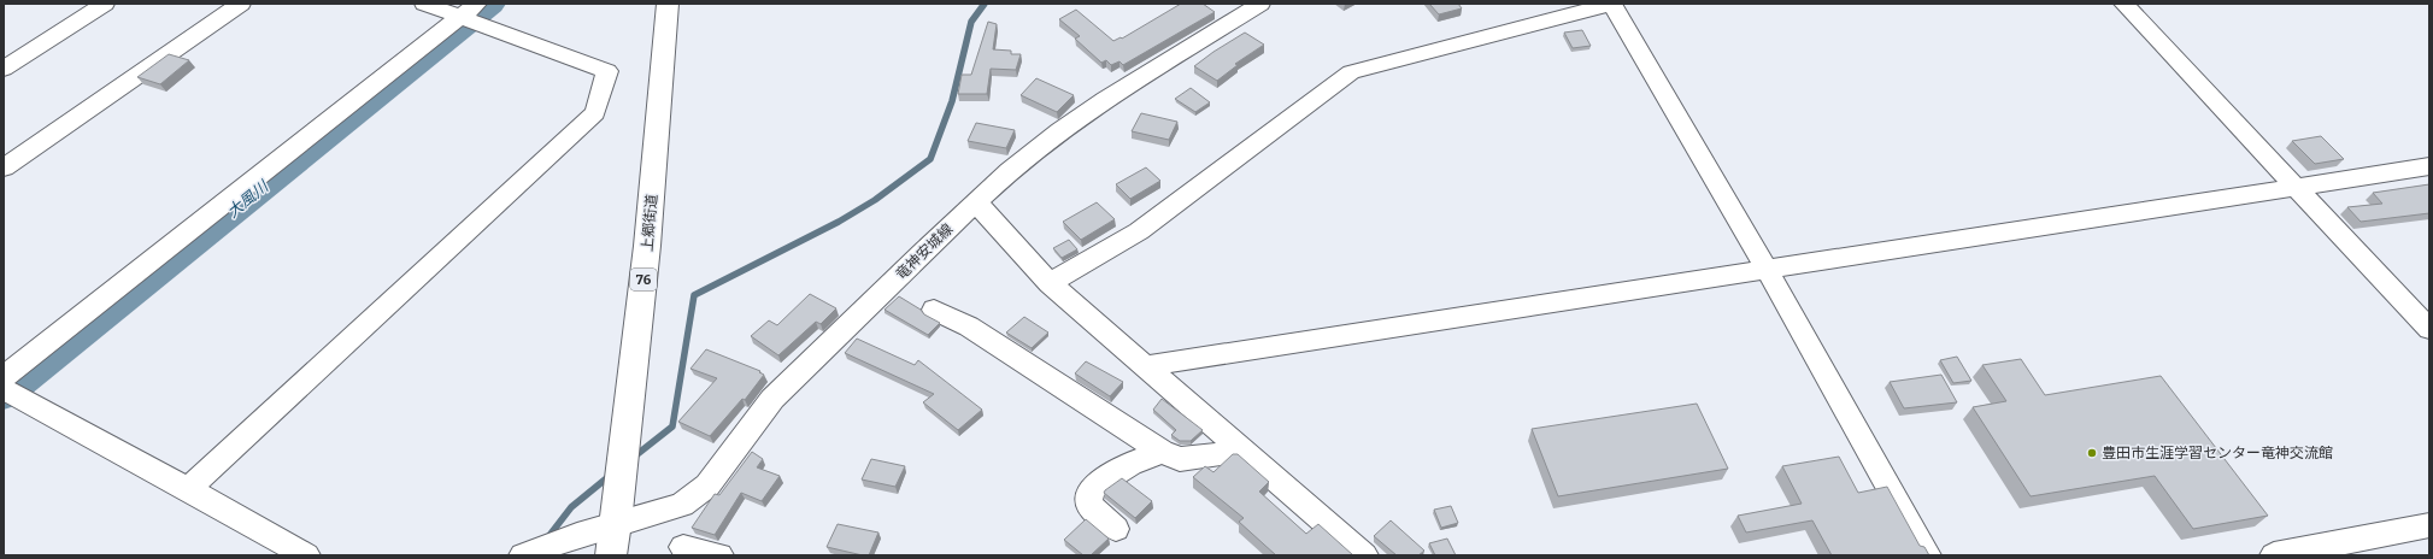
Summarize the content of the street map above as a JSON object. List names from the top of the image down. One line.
{"streets":{"main road":["上郷街道","76"],"street":["竜神安城線"]},"crossings":[["上郷街道","竜神安城線"]],"water":["大風川"],"places":["豊田市生涯学習センター竜神交流館"]}
